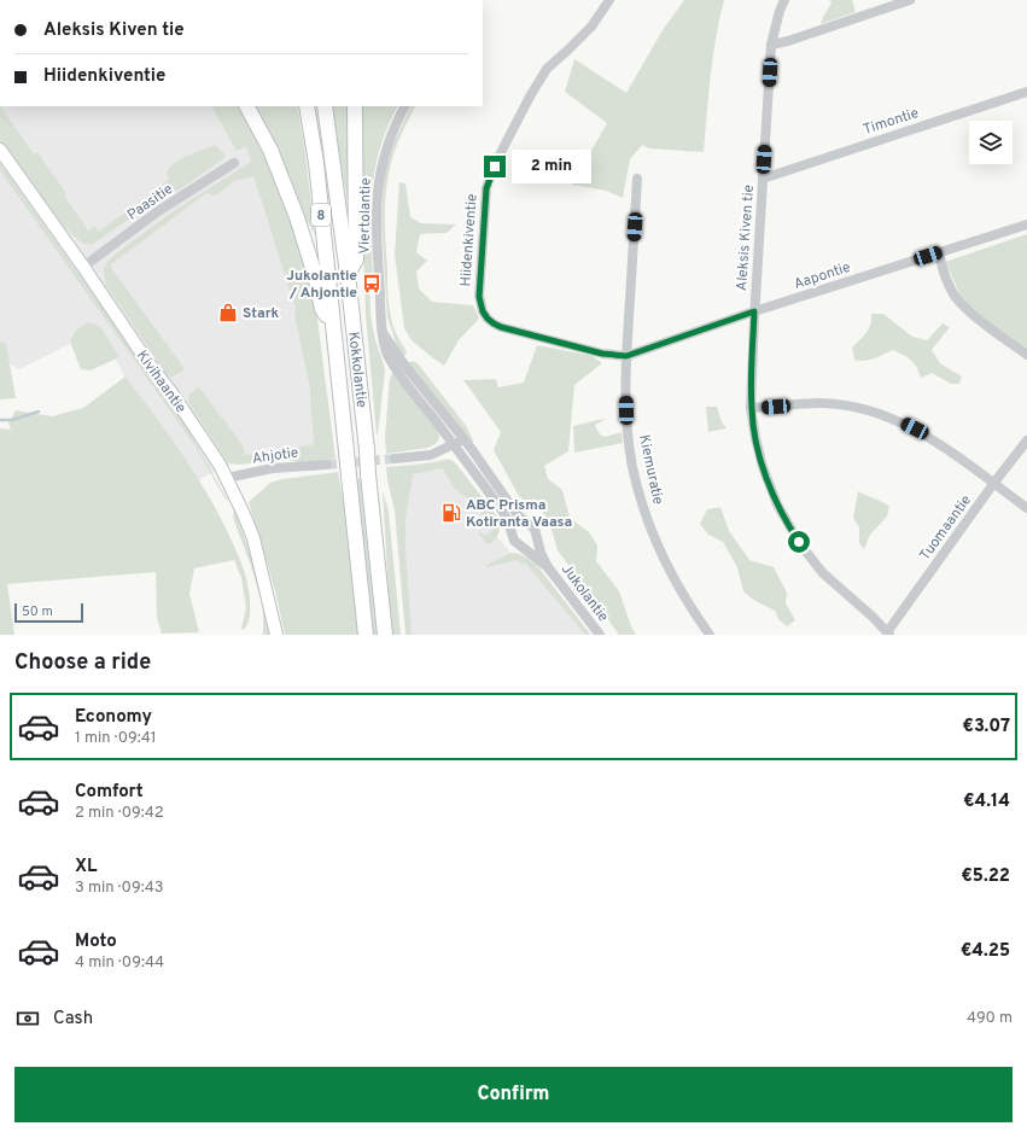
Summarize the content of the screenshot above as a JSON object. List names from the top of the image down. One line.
{"streets":{"highway":["8","Kokkolantie"],"main road":["Kivihaantie"],"street":["Timontie","Paasitie","Viertolantie","Aleksis Kiven tie","Hiidenkiventie","Aapontie","Ahjotie","Kiemuratie","Tuomaantie","Jukolantie"]},"crossings":[["Timontie","Aleksis Kiven tie"],["Paasitie","Kivihaantie"],["Aleksis Kiven tie","Aapontie"],["Aleksis Kiven tie","Tuomaantie"],["Hiidenkiventie","Aapontie"],["Hiidenkiventie","Kiemuratie"],["Aapontie","Kiemuratie"],["Kivihaantie","Ahjotie"]],"places":{"bus stop":["Jukolantie / Ahjontie"],"shop":["Stark"],"fuel station":["ABC Prisma Kotiranta Vaasa"]},"scale_bar":"50 m","page":{"banner":["Aleksis Kiven tie","Hiidenkiventie"],"bubble":"2 min","scale":"50 m","heading":"Choose a ride","list":[{"name":"Economy","note":"1 min · 09:41","value":"€3.07"},{"name":"Comfort","note":"2 min · 09:42","value":"€4.14"},{"name":"XL","note":"3 min · 09:43","value":"€5.22"},{"name":"Moto","note":"4 min · 09:44","value":"€4.25"}],"pay":["Cash","490 m"],"buttons":"Confirm"}}
